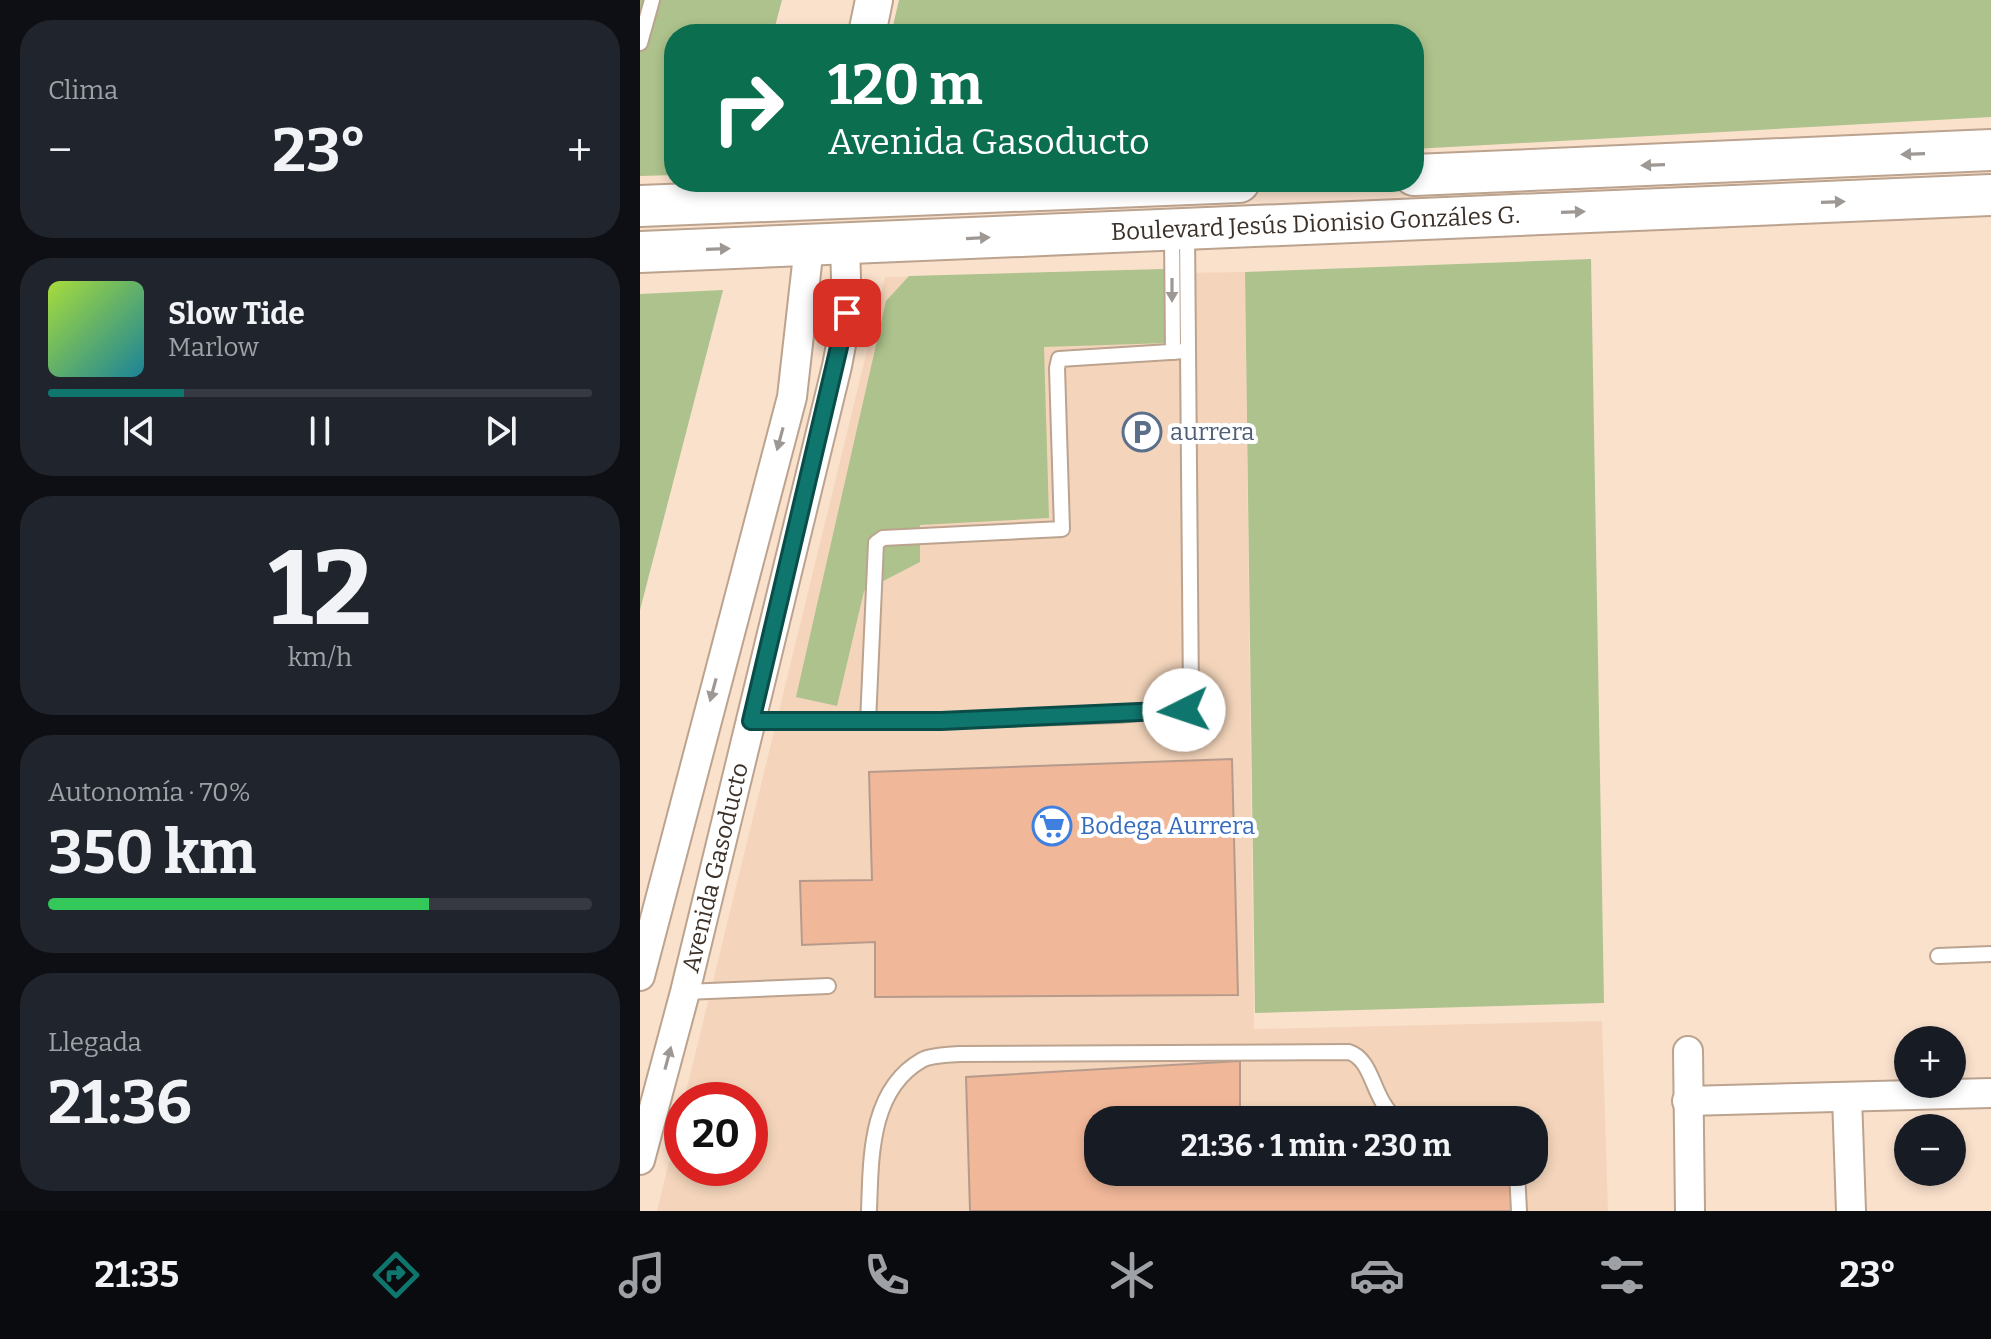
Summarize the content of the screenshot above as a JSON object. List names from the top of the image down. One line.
{"streets":{"main road":["Boulevard Jesús Dionisio Gonzáles G."],"street":["Avenida Gasoducto"]},"crossings":[["Boulevard Jesús Dionisio Gonzáles G.","Avenida Gasoducto"]],"places":{"parking":["aurrera"],"supermarket":["Bodega Aurrera"]},"page":{"tile":["Clima",["12","km/h"],["Autonomía · 70%","350 km"],["Llegada","21:36"]],"turn":["120 m","Avenida Gasoducto"],"heat":["−","23°","+"],"song":["Slow Tide","Marlow"],"map_buttons":["+","−"],"limit":"20","trip":"21:36 · 1 min · 230 m","tabs":["21:35","23°"]}}
